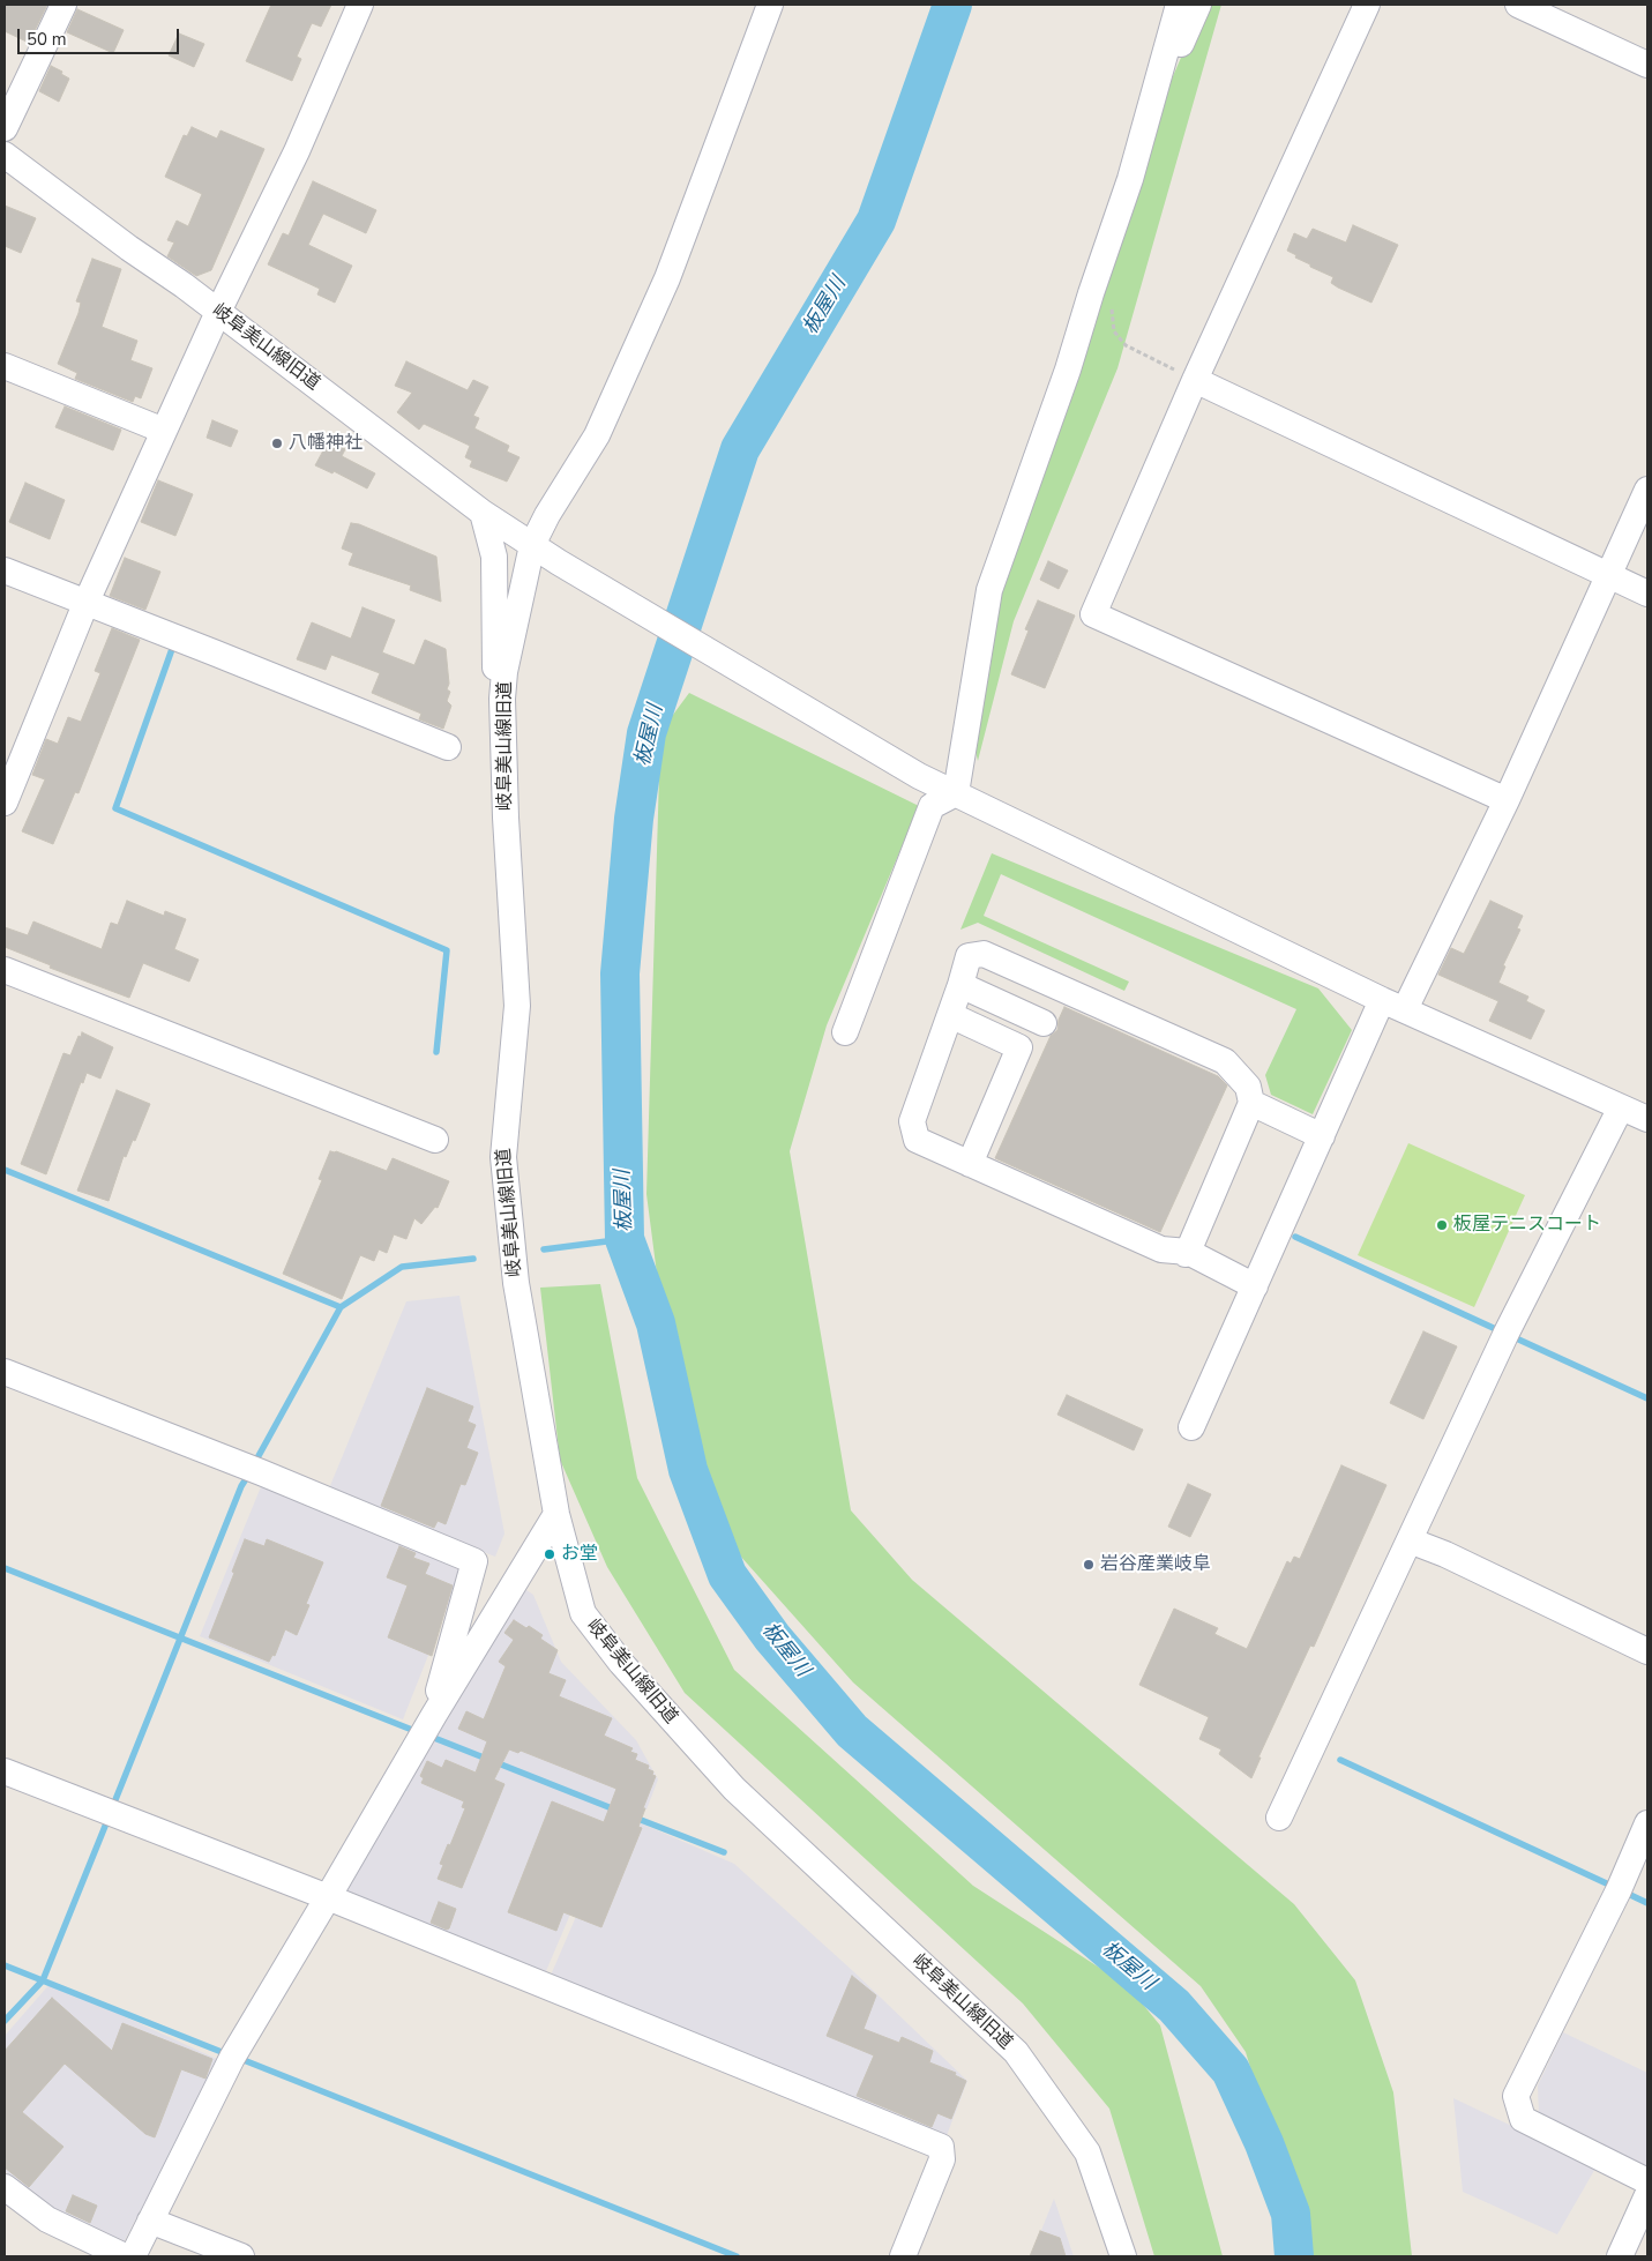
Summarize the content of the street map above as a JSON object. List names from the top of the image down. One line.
{"streets":{"street":["岐阜美山線旧道"]},"water":["板屋川"],"places":["八幡神社","板屋テニスコート","お堂","岩谷産業岐阜"],"scale_bar":"50 m"}
